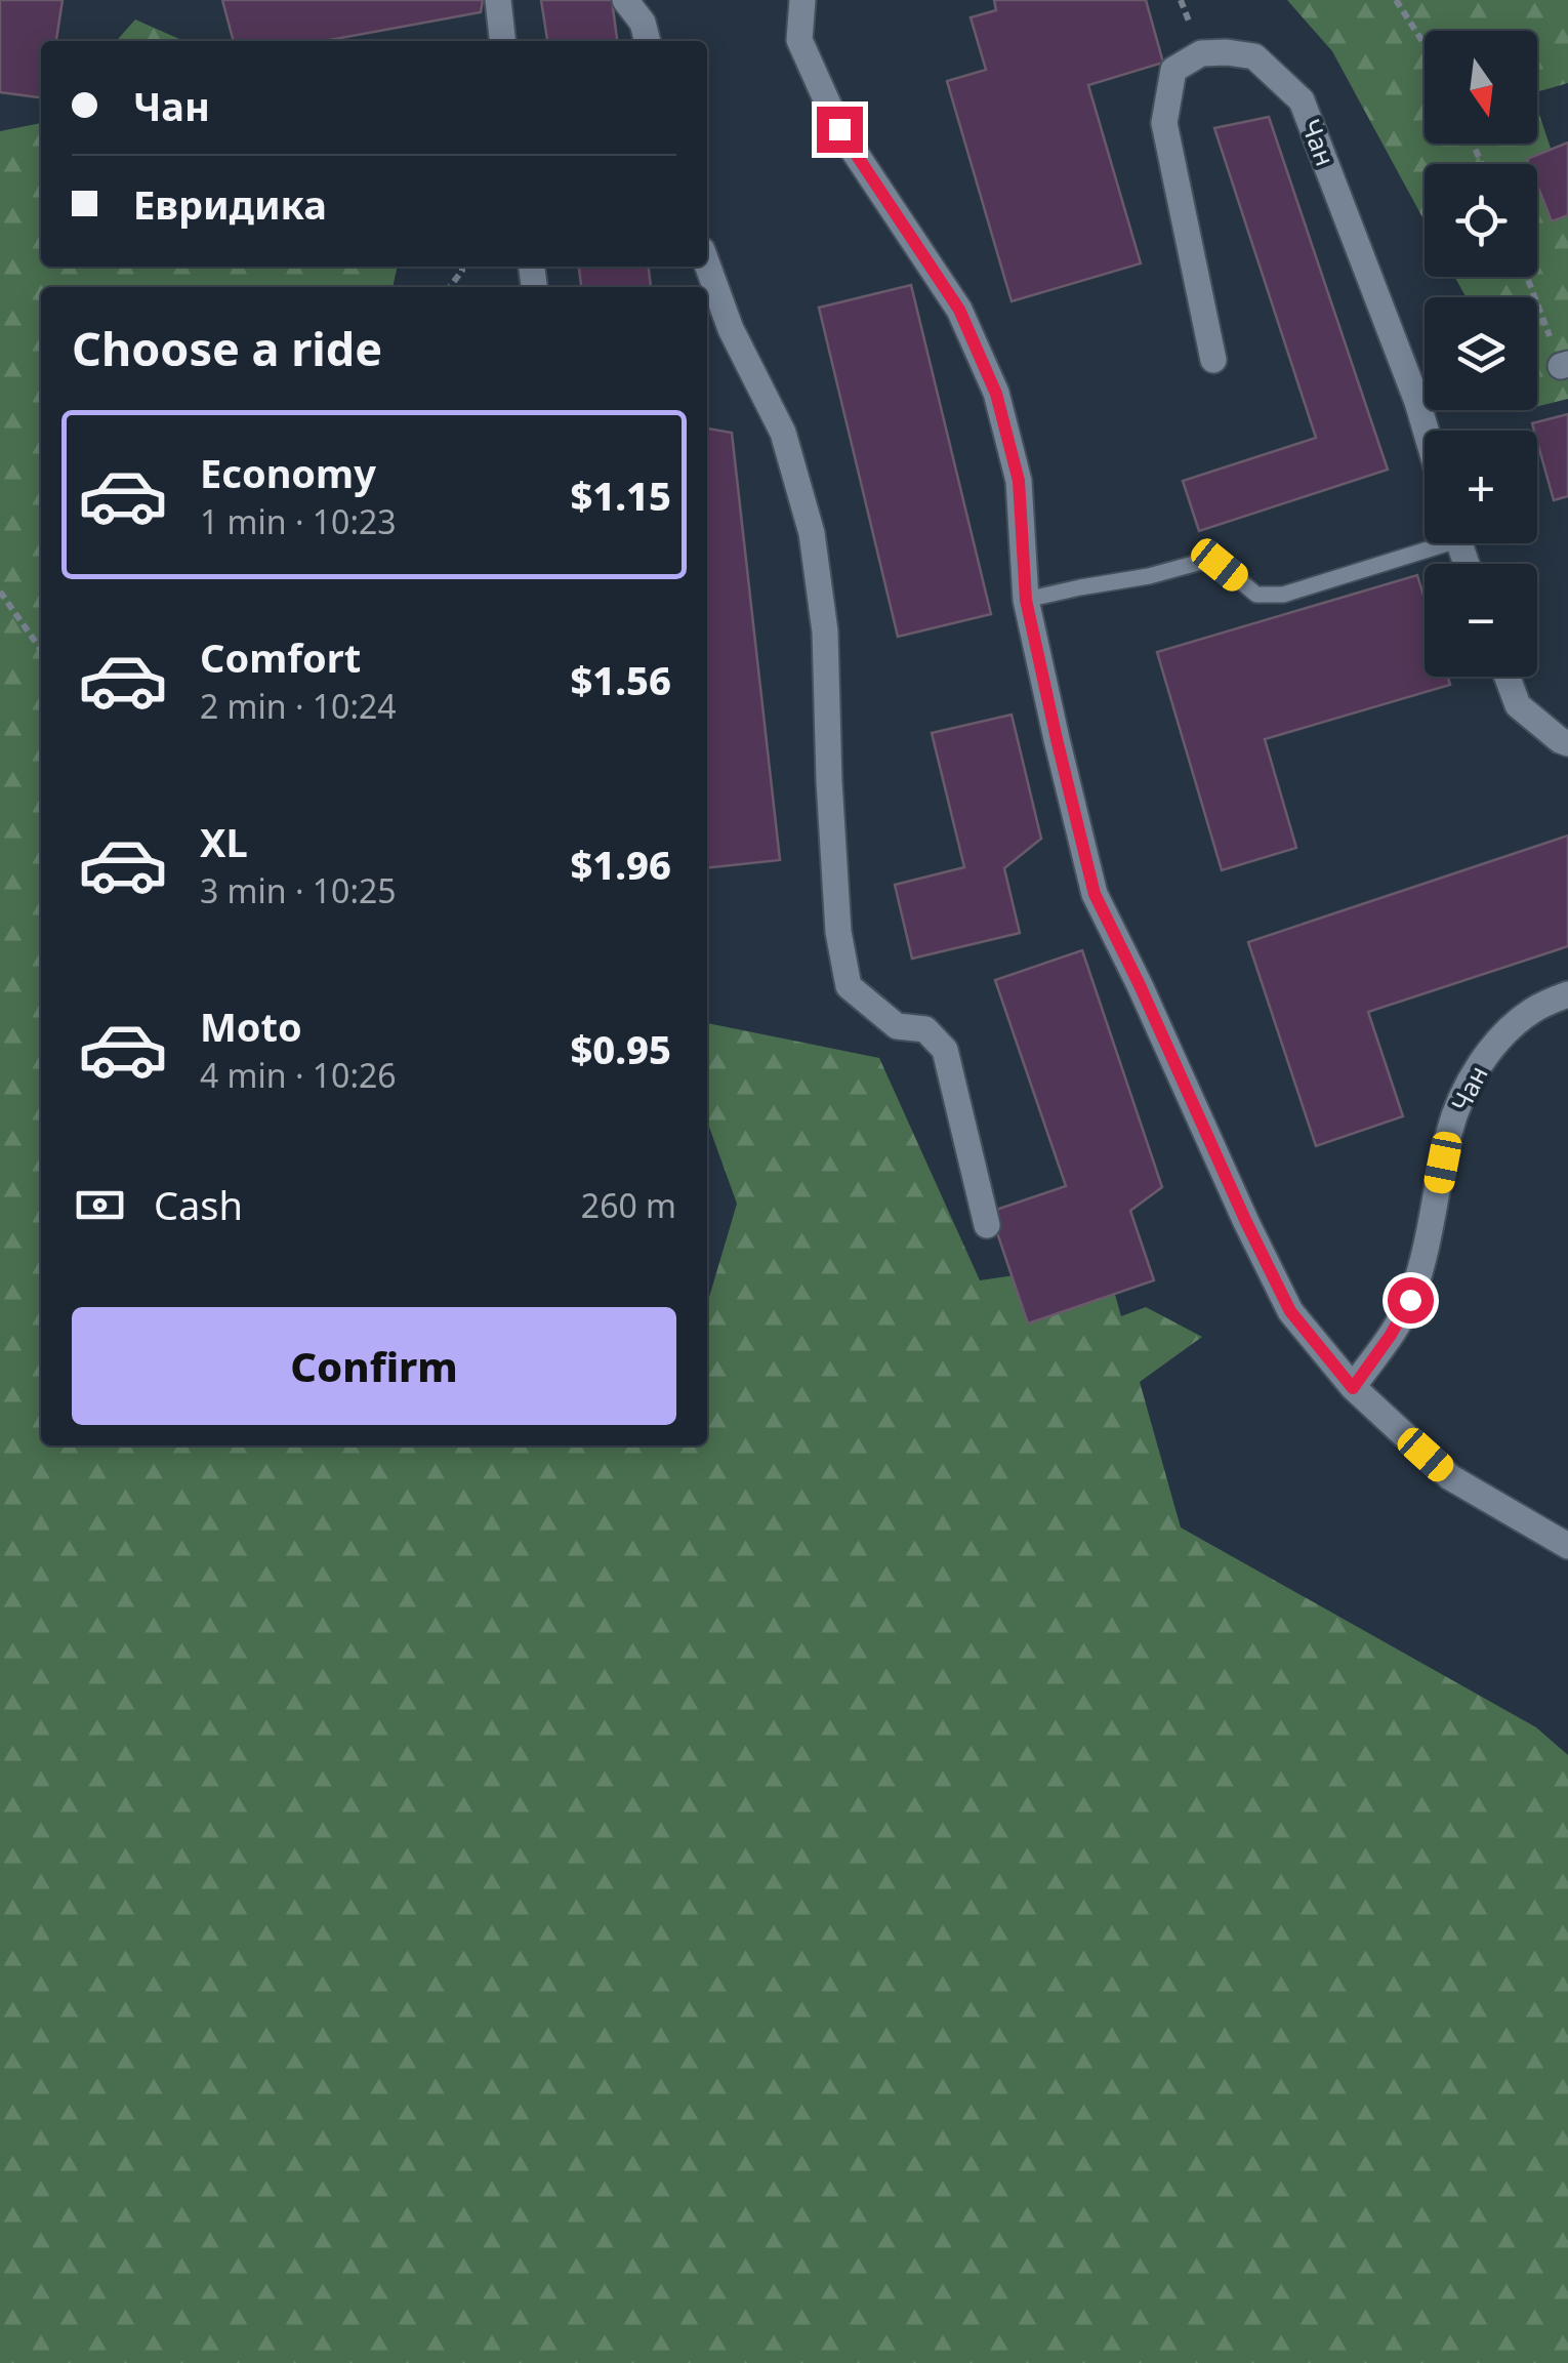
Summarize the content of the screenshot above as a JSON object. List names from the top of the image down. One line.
{"streets":{"street":["Чан"]},"north":"bottom","page":{"map_buttons":["+","−"],"banner":["Чан","Евридика"],"heading":"Choose a ride","list":[{"name":"Economy","note":"1 min · 10:23","value":"$1.15"},{"name":"Comfort","note":"2 min · 10:24","value":"$1.56"},{"name":"XL","note":"3 min · 10:25","value":"$1.96"},{"name":"Moto","note":"4 min · 10:26","value":"$0.95"}],"pay":["Cash","260 m"],"buttons":"Confirm"}}
